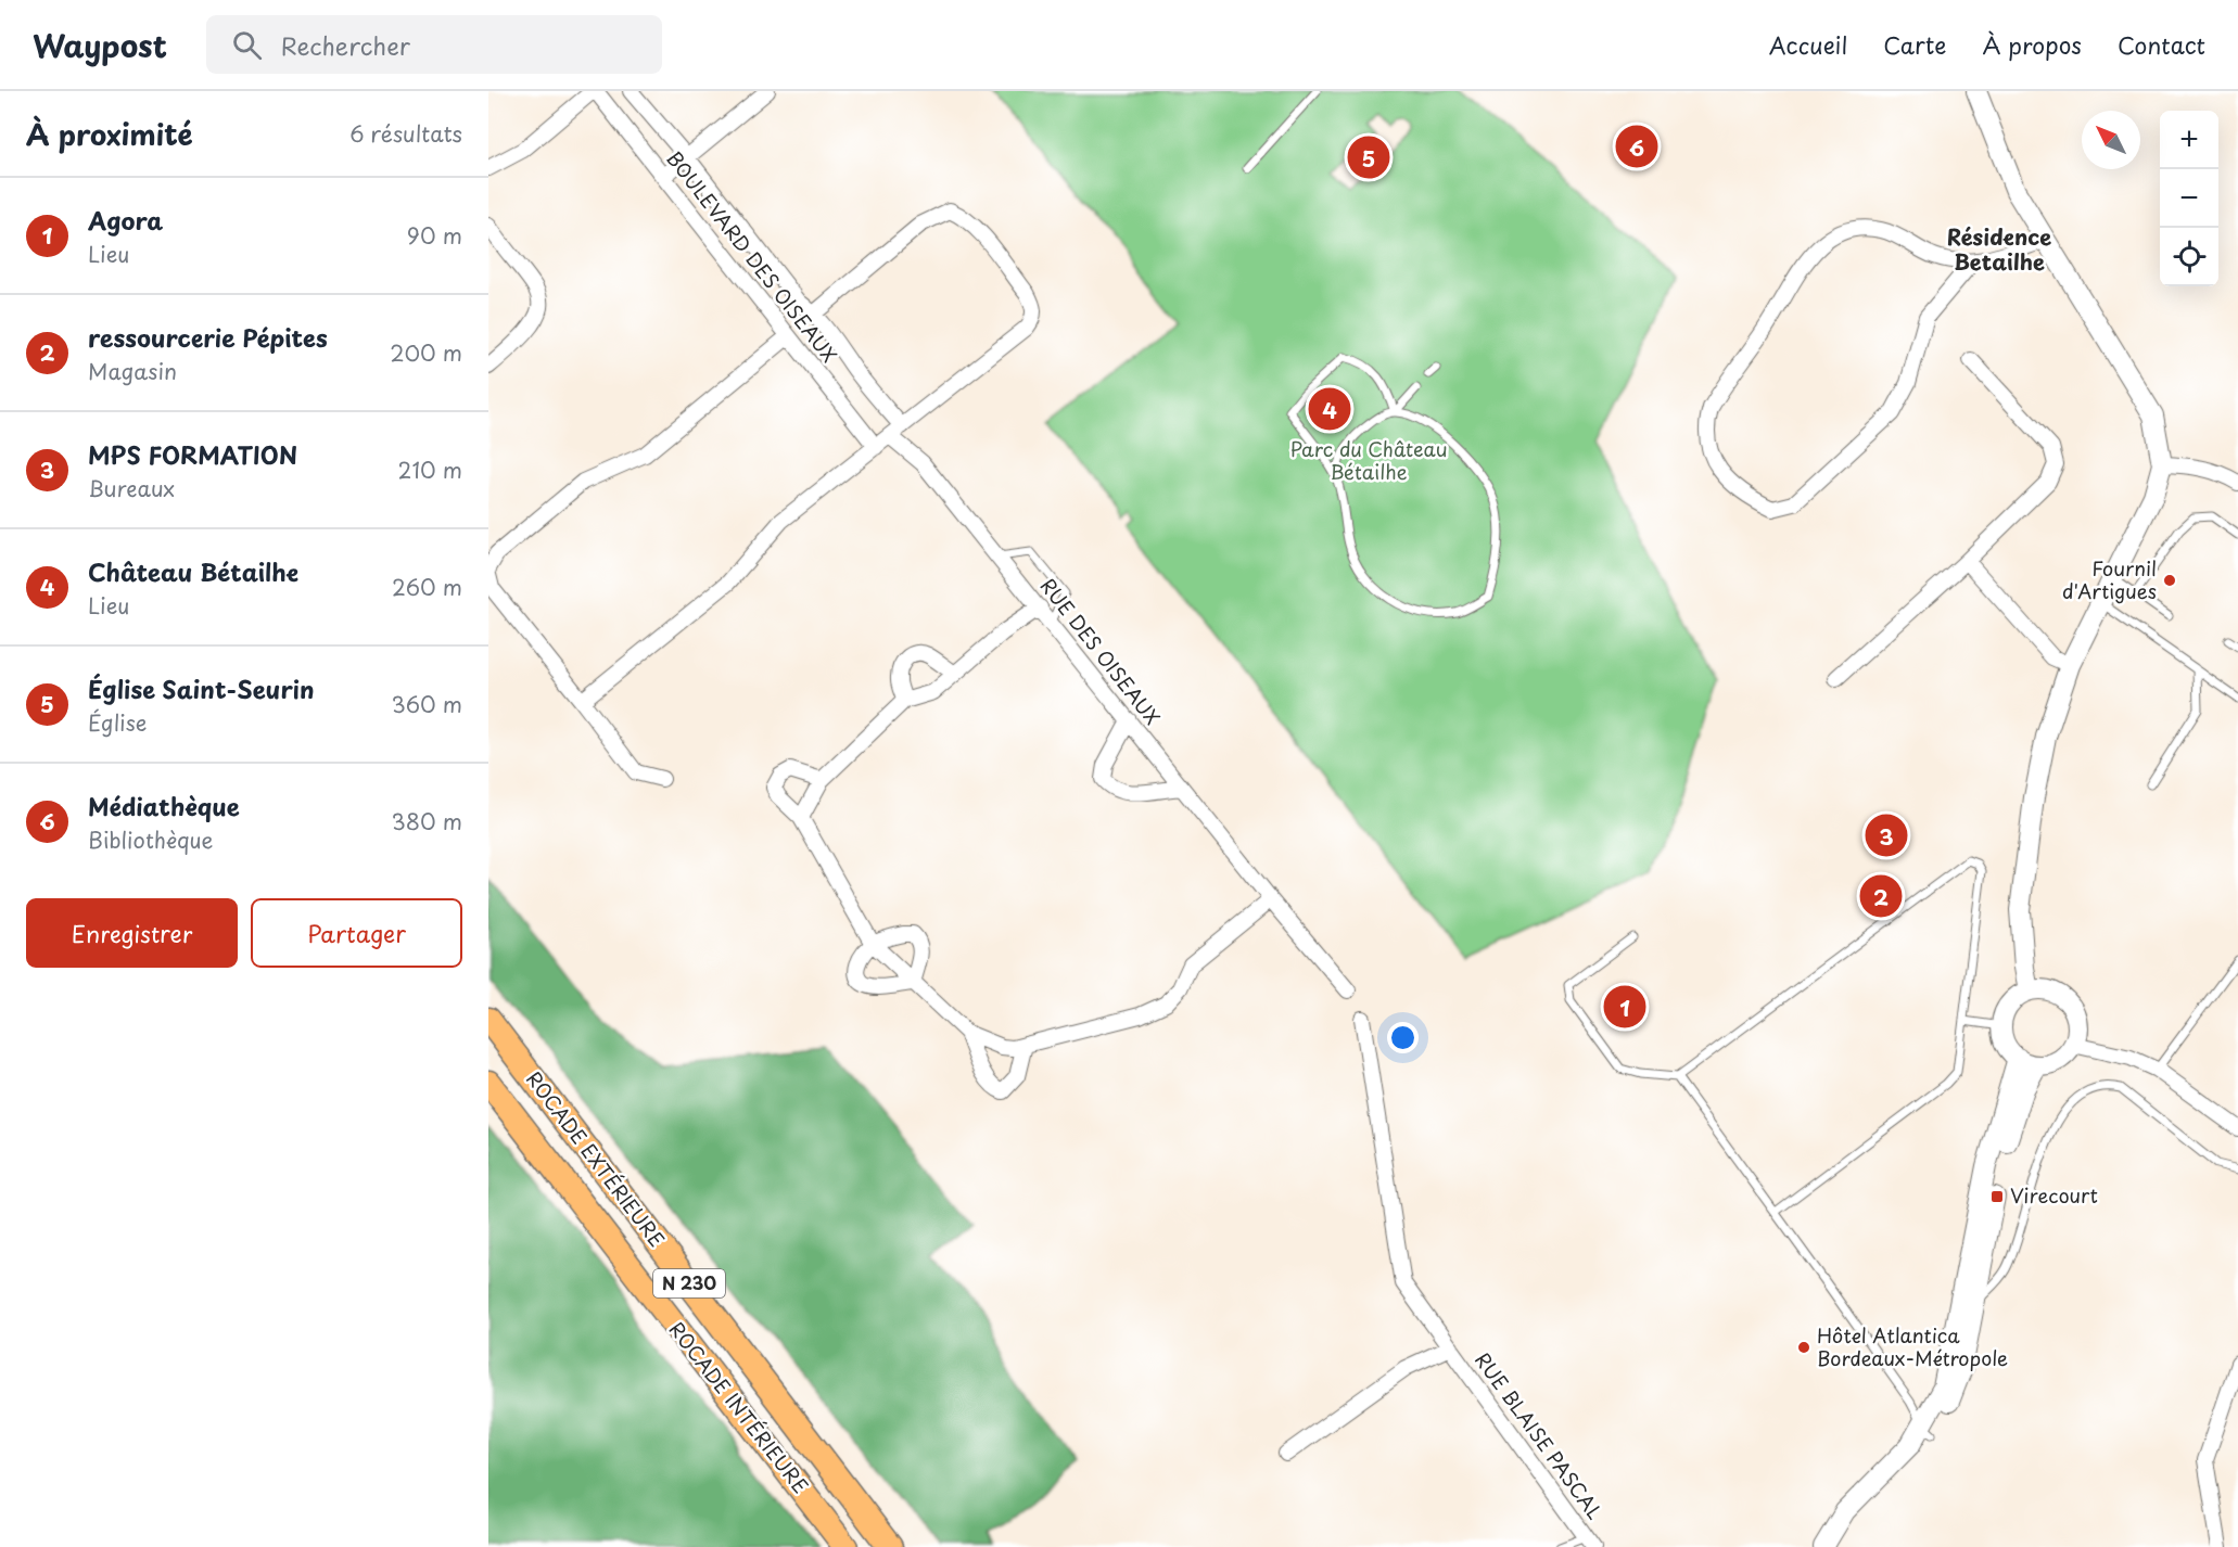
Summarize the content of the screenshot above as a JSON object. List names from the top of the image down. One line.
{"streets":{"highway":["ROCADE EXTÉRIEURE","N 230","ROCADE INTÉRIEURE"],"street":["BOULEVARD DES OISEAUX","RUE DES OISEAUX","RUE BLAISE PASCAL"]},"crossings":[["BOULEVARD DES OISEAUX","RUE DES OISEAUX"]],"districts":["Résidence Betailhe"],"parks":["Parc du Château Bétailhe"],"places":{"other":["Fournil d'Artigues","Hôtel Atlantica Bordeaux-Métropole"],"transit":["Virecourt"]},"north":"top left","page":{"header":"Waypost","search":"Rechercher","nav":["Accueil","Carte","À propos","Contact"],"heading":["À proximité","6 résultats"],"map_buttons":["+","−"],"pins":["6","5","4","3","2","1"],"list":[{"mark":"1","name":"Agora","note":"Lieu","value":"90 m"},{"mark":"2","name":"ressourcerie Pépites","note":"Magasin","value":"200 m"},{"mark":"3","name":"MPS FORMATION","note":"Bureaux","value":"210 m"},{"mark":"4","name":"Château Bétailhe","note":"Lieu","value":"260 m"},{"mark":"5","name":"Église Saint-Seurin","note":"Église","value":"360 m"},{"mark":"6","name":"Médiathèque","note":"Bibliothèque","value":"380 m"}],"buttons":["Enregistrer","Partager"]}}
